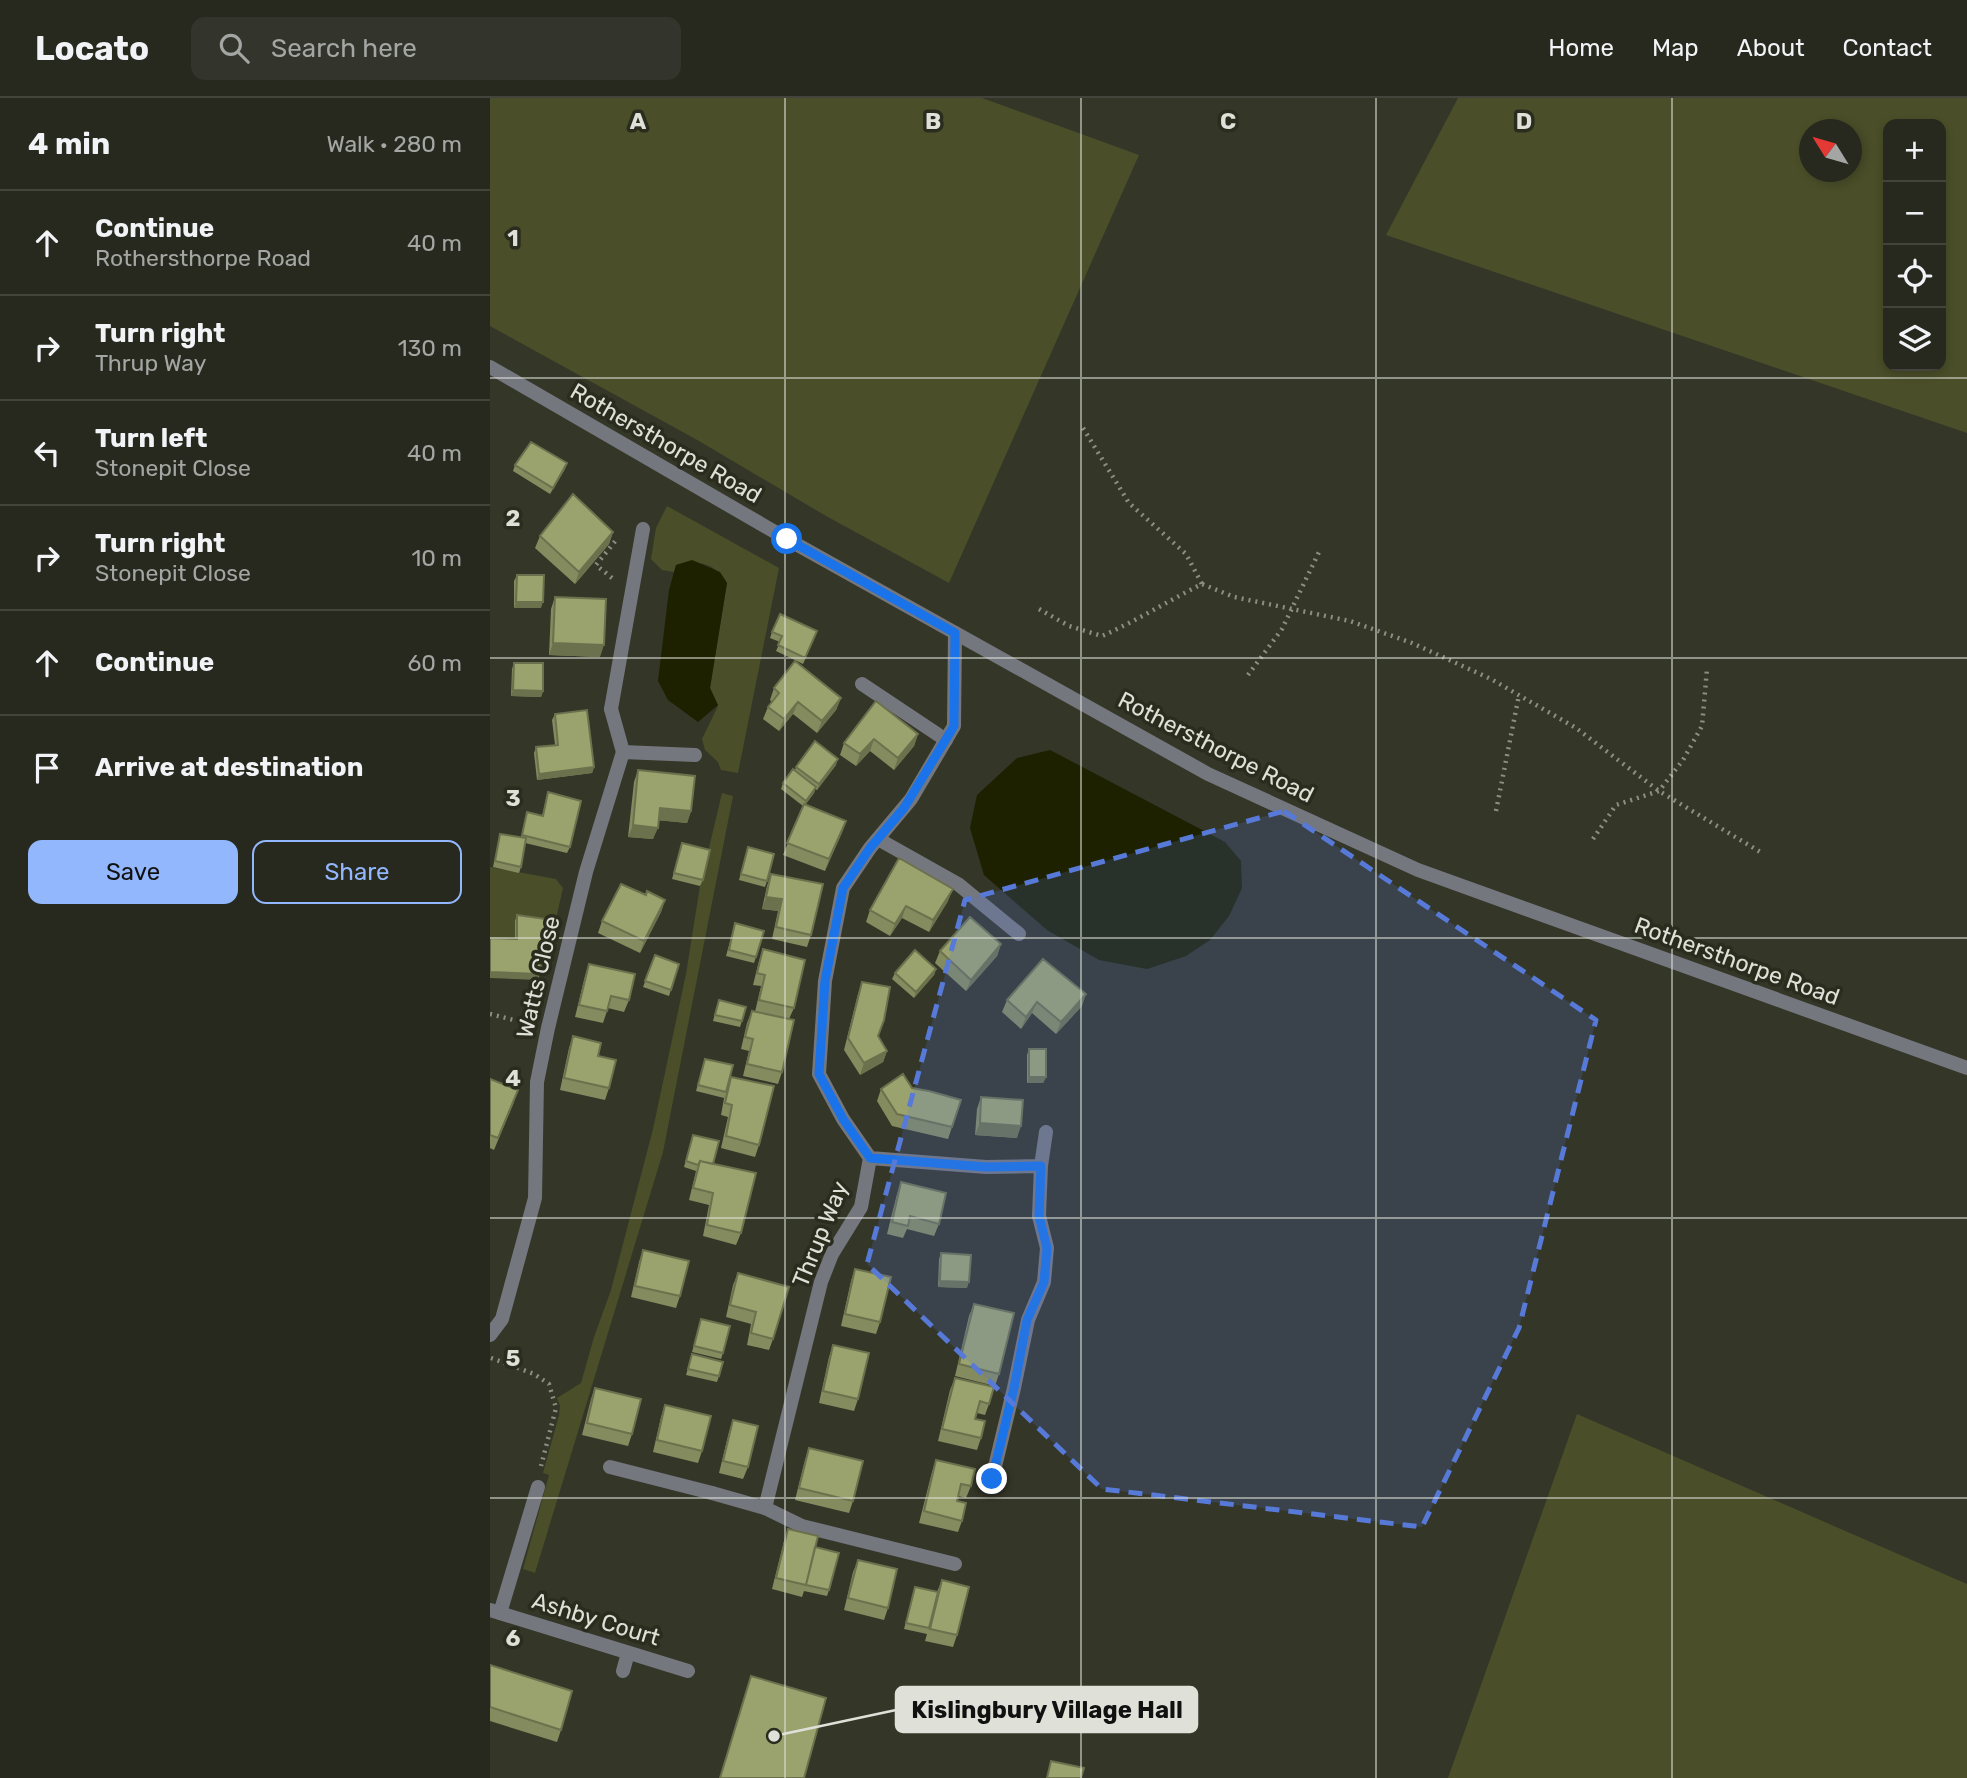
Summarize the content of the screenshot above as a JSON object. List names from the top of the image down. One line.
{"streets":{"street":["Rothersthorpe Road","Watts Close","Thrup Way","Ashby Court"]},"crossings":[["Rothersthorpe Road","Thrup Way"]],"places":["Kislingbury Village Hall"],"north":"top left","page":{"header":"Locato","search":"Search here","nav":["Home","Map","About","Contact"],"heading":["4 min","Walk · 280 m"],"map_buttons":["+","−"],"list":[["Continue","Rothersthorpe Road","40 m"],["Turn right","Thrup Way","130 m"],["Turn left","Stonepit Close","40 m"],["Turn right","Stonepit Close","10 m"],["Continue","60 m"],"Arrive at destination"],"buttons":["Save","Share"]},"grid":{"columns":["A","B","C","D"],"rows":["1","2","3","4","5","6"]}}
